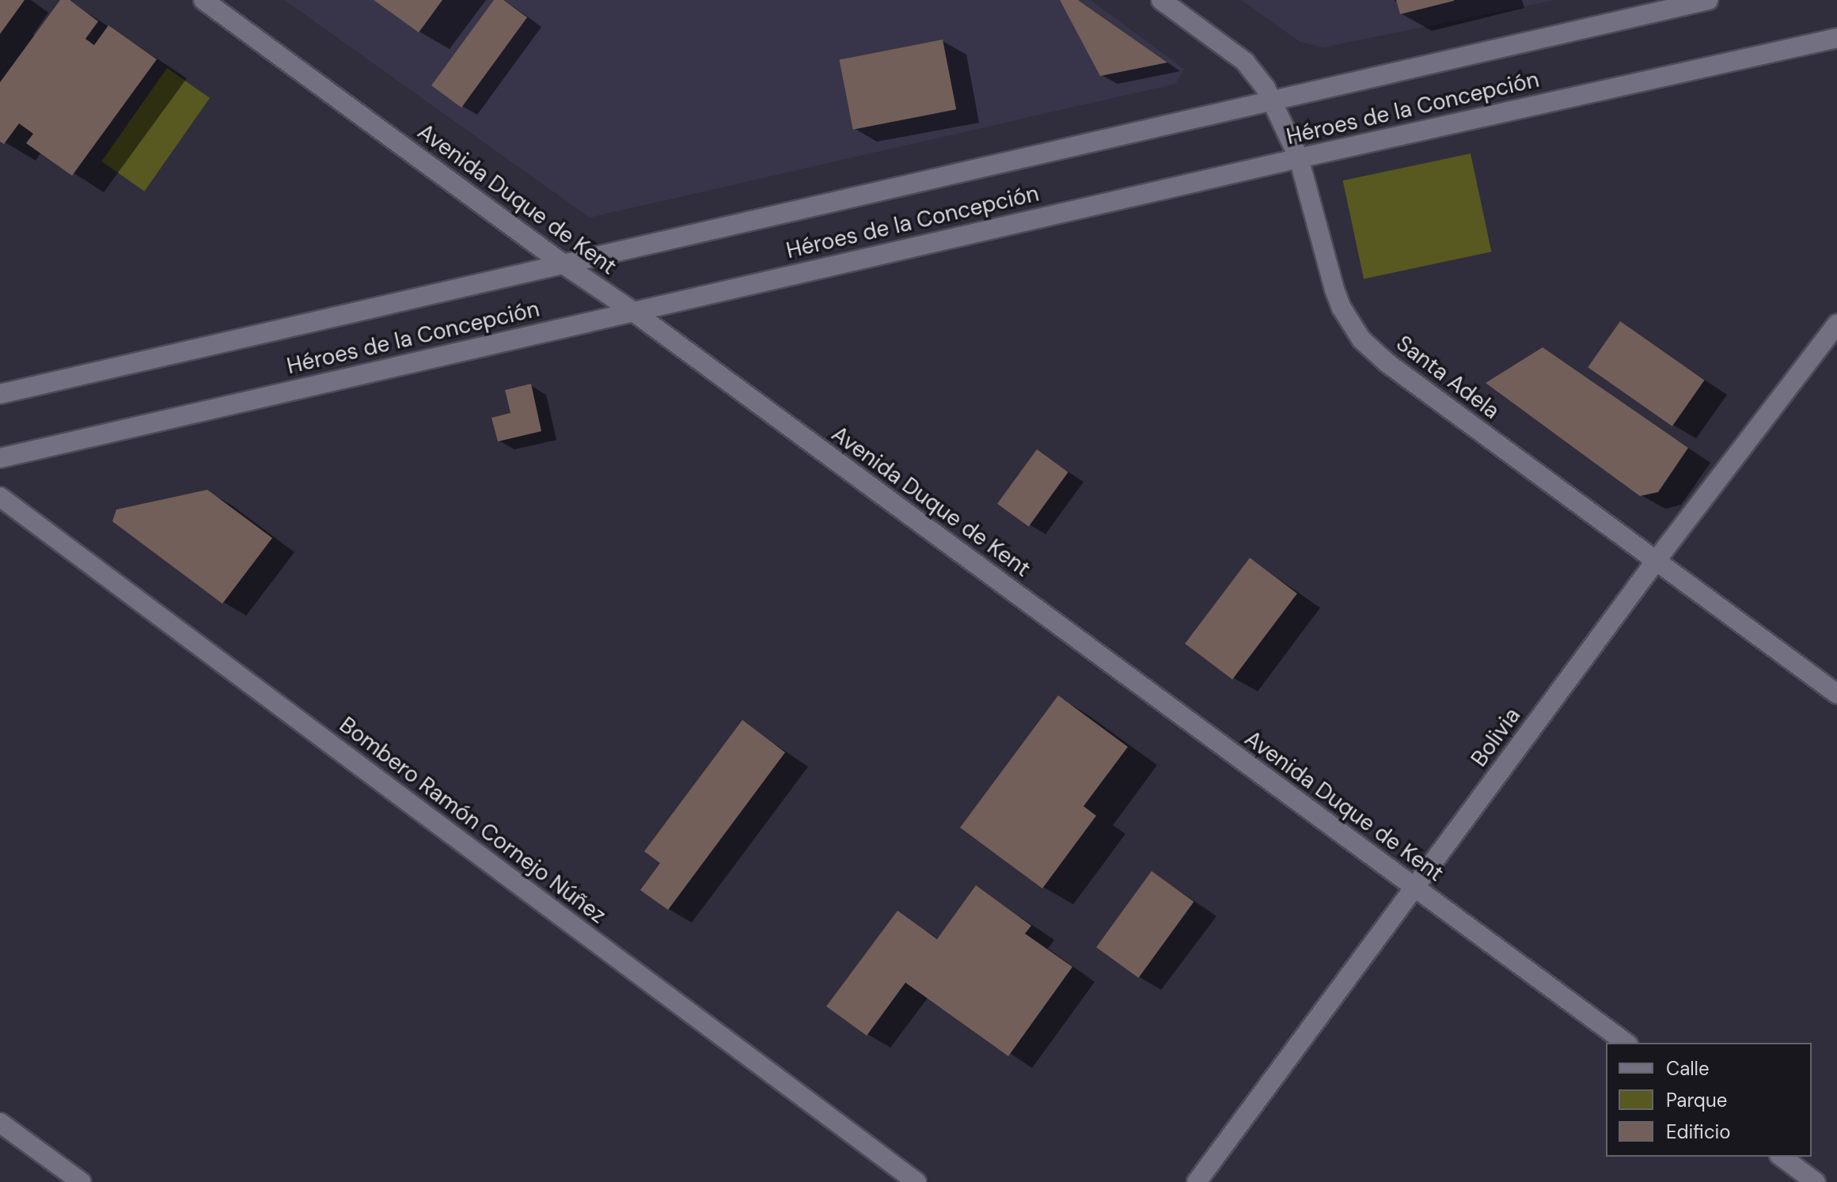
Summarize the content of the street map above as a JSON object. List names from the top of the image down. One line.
{"streets":{"street":["Héroes de la Concepción","Avenida Duque de Kent","Santa Adela","Bolivia","Bombero Ramón Cornejo Núñez"]},"crossings":[["Héroes de la Concepción","Avenida Duque de Kent"],["Héroes de la Concepción","Santa Adela"],["Avenida Duque de Kent","Bolivia"],["Santa Adela","Bolivia"]],"legend":["Calle","Parque","Edificio"]}
